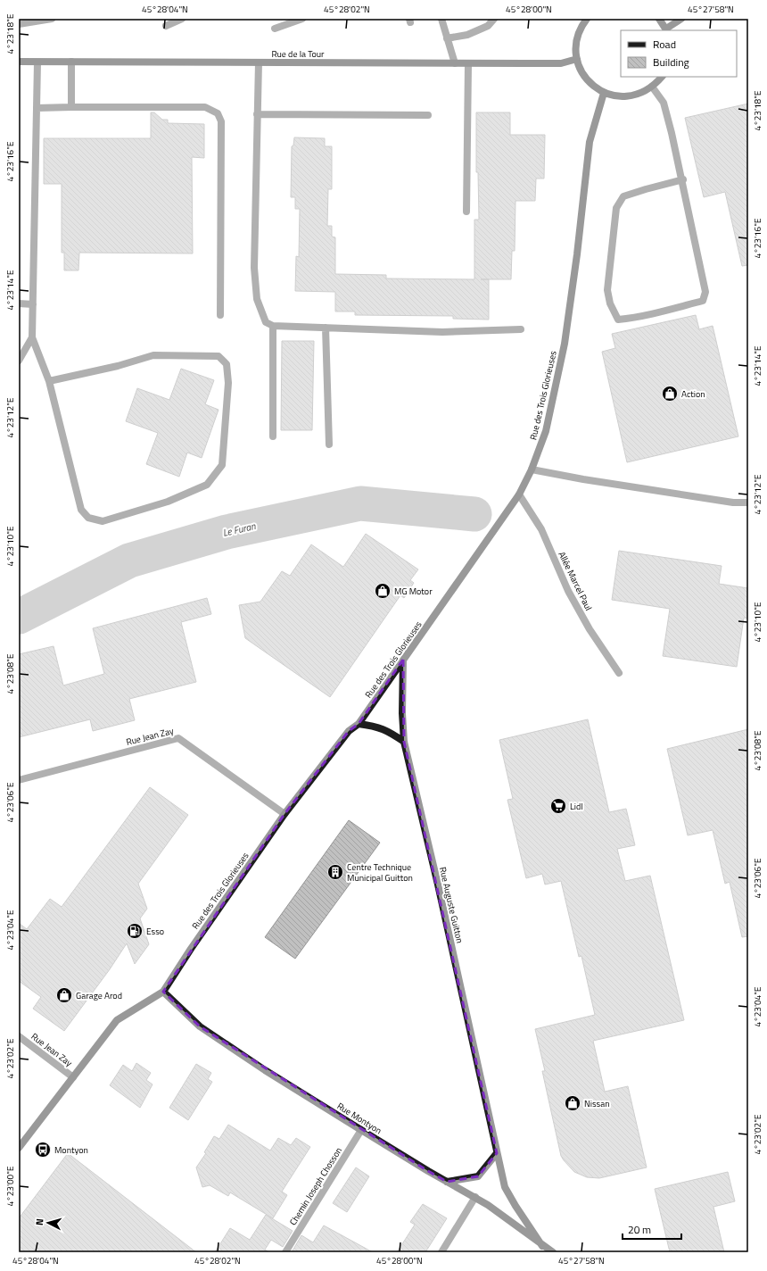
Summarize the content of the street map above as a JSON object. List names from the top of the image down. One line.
{"streets":{"street":["Rue de la Tour","Rue des Trois Glorieuses","Allée Marcel Paul","Rue Jean Zay","Rue Auguste Guitton","Rue Montyon","Chemin Joseph Chosson"]},"crossings":[["Rue des Trois Glorieuses","Allée Marcel Paul"],["Rue des Trois Glorieuses","Rue Jean Zay"],["Rue des Trois Glorieuses","Rue Auguste Guitton"],["Rue des Trois Glorieuses","Rue Montyon"],["Rue Auguste Guitton","Rue Montyon"],["Rue Montyon","Chemin Joseph Chosson"]],"water":["Le Furan"],"places":{"shop":["Action","MG Motor","Garage Arod","Nissan"],"supermarket":["Lidl"],"building":["Centre Technique Municipal Guitton"],"fuel station":["Esso"],"bus stop":["Montyon"]},"legend":["Road","Building"],"scale_bar":"20 m","north":"left","coordinates":["45°28'04\"N","45°28'02\"N","45°28'00\"N","45°27'58\"N","4°23'18\"E","4°23'16\"E","4°23'14\"E","4°23'12\"E","4°23'10\"E","4°23'08\"E","4°23'06\"E","4°23'04\"E","4°23'02\"E","4°23'00\"E"]}
